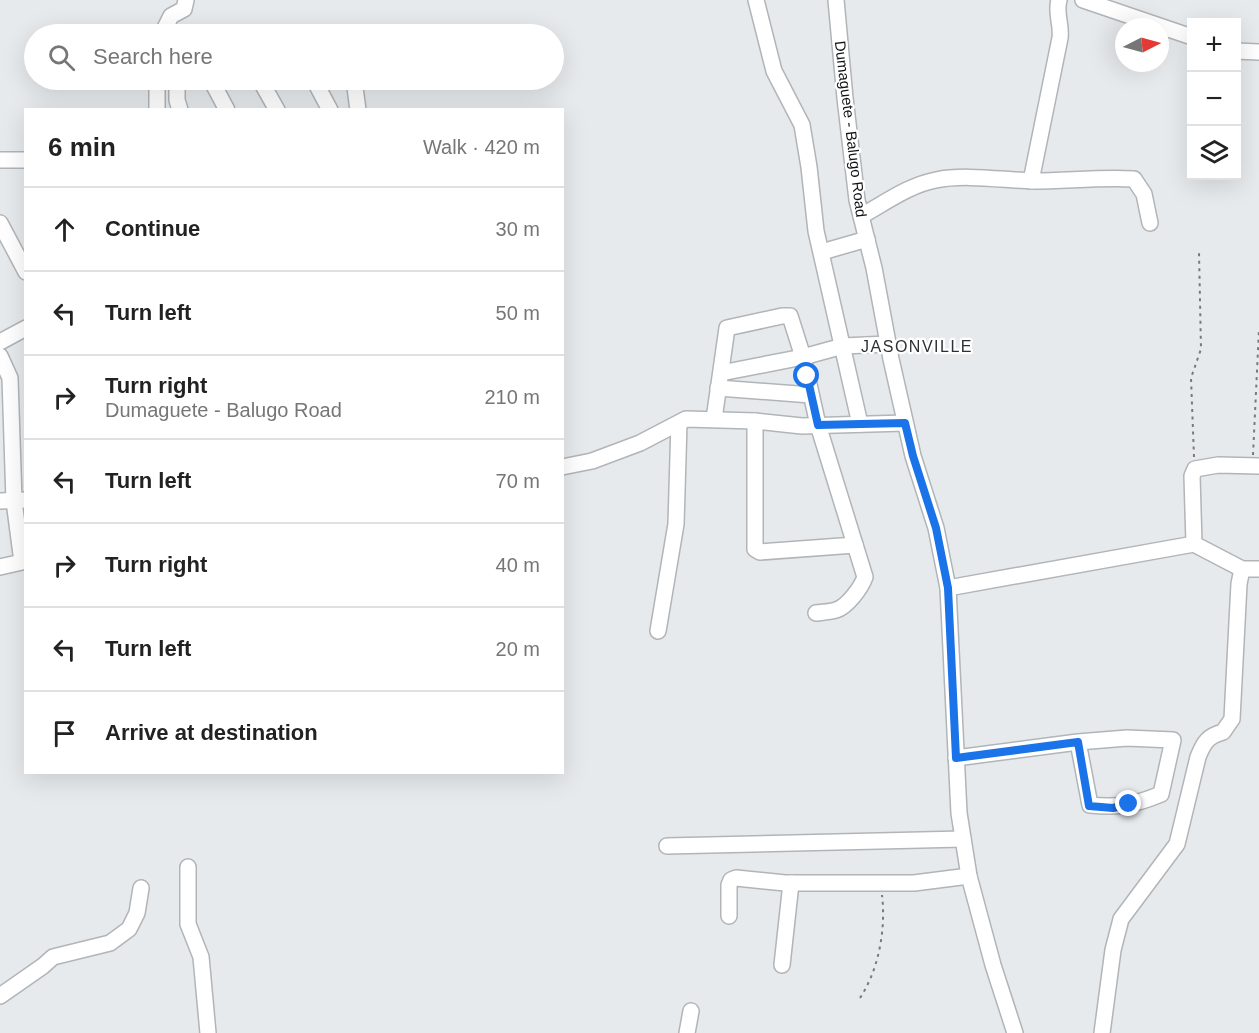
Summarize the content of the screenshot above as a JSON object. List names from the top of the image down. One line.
{"streets":{"street":["Dumaguete - Balugo Road"]},"districts":["JASONVILLE"],"north":"right","page":{"map_buttons":["+","−"],"search":"Search here","heading":["6 min","Walk · 420 m"],"list":[["Continue","30 m"],["Turn left","50 m"],["Turn right","Dumaguete - Balugo Road","210 m"],["Turn left","70 m"],["Turn right","40 m"],["Turn left","20 m"],"Arrive at destination"]}}
